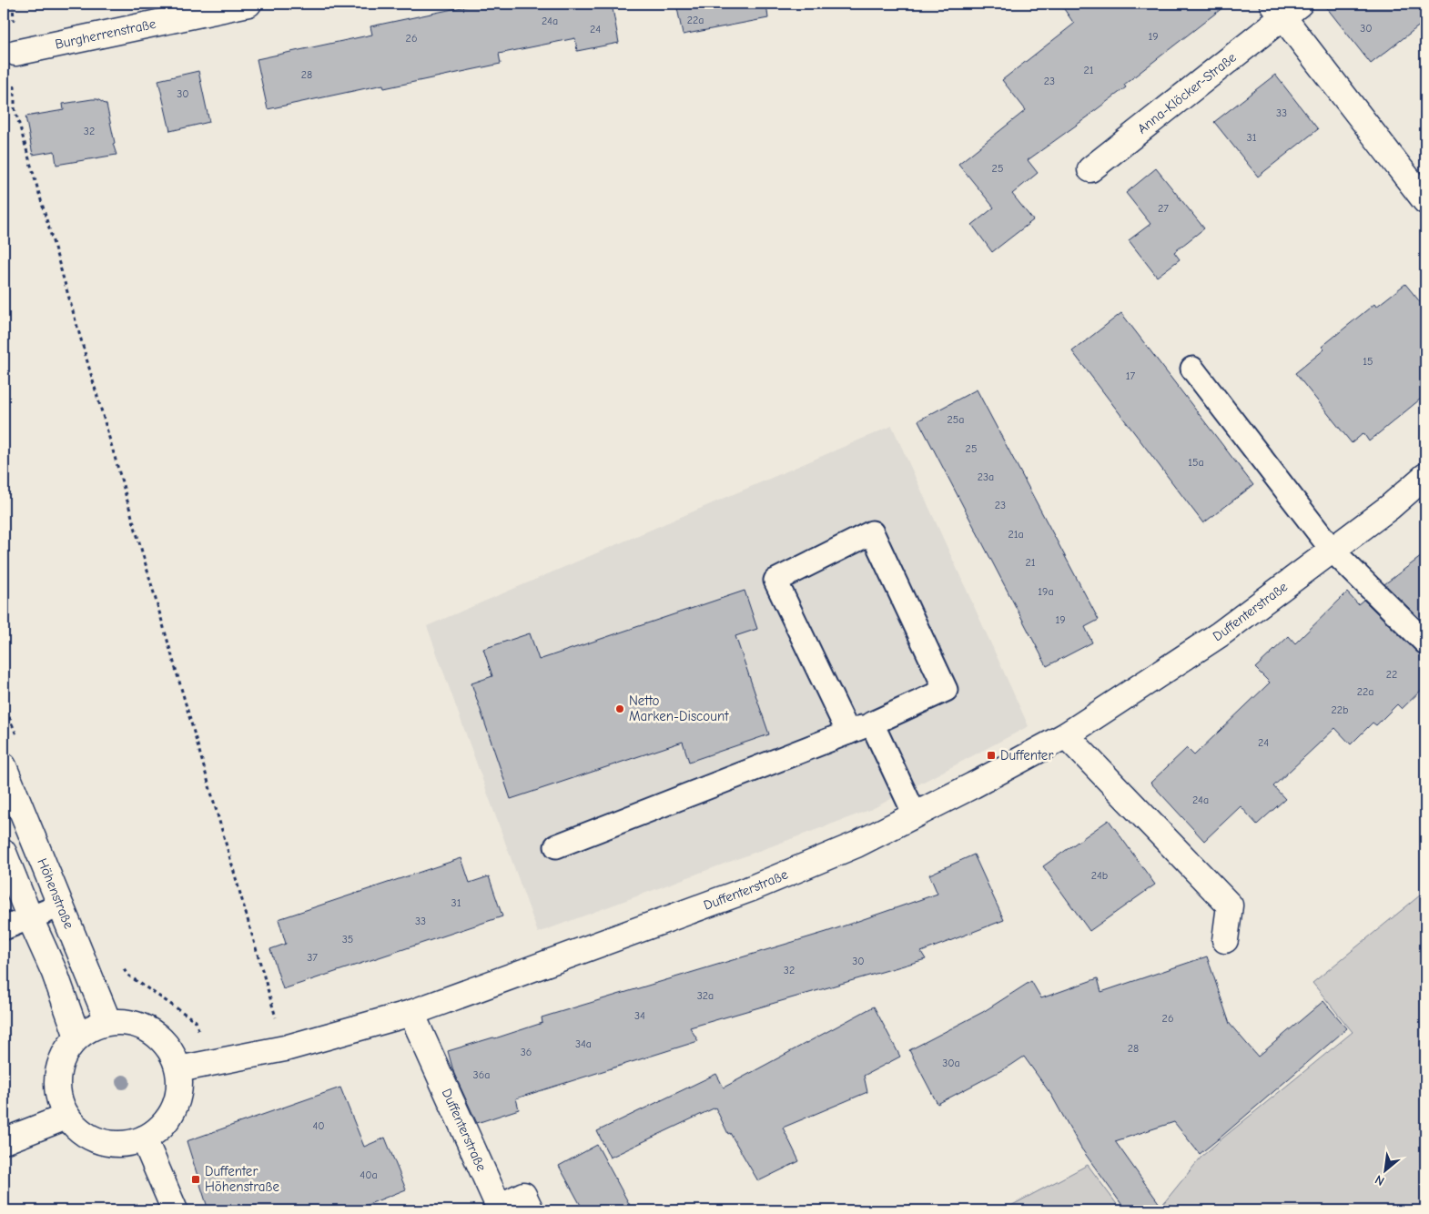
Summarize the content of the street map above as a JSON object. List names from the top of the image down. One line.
{"streets":{"street":["Burgherrenstraße","Anna-Klöcker-Straße","Duffenterstraße","Höhenstraße"]},"crossings":[["Duffenterstraße","Höhenstraße"]],"places":{"other":["Netto Marken-Discount"],"transit":["Duffenter","Duffenter Höhenstraße"]},"house_numbers":["22a","24a","30","24","19","26","21","28","23","30","33","32","31","25","27","15","17","25a","25","15a","23a","23","21a","21","19a","19","22","22a","22b","24","24a","24b","31","33","35","37","30","32","32a","34","26","34a","28","36","30a","36a","40","40a"],"north":"bottom left"}
